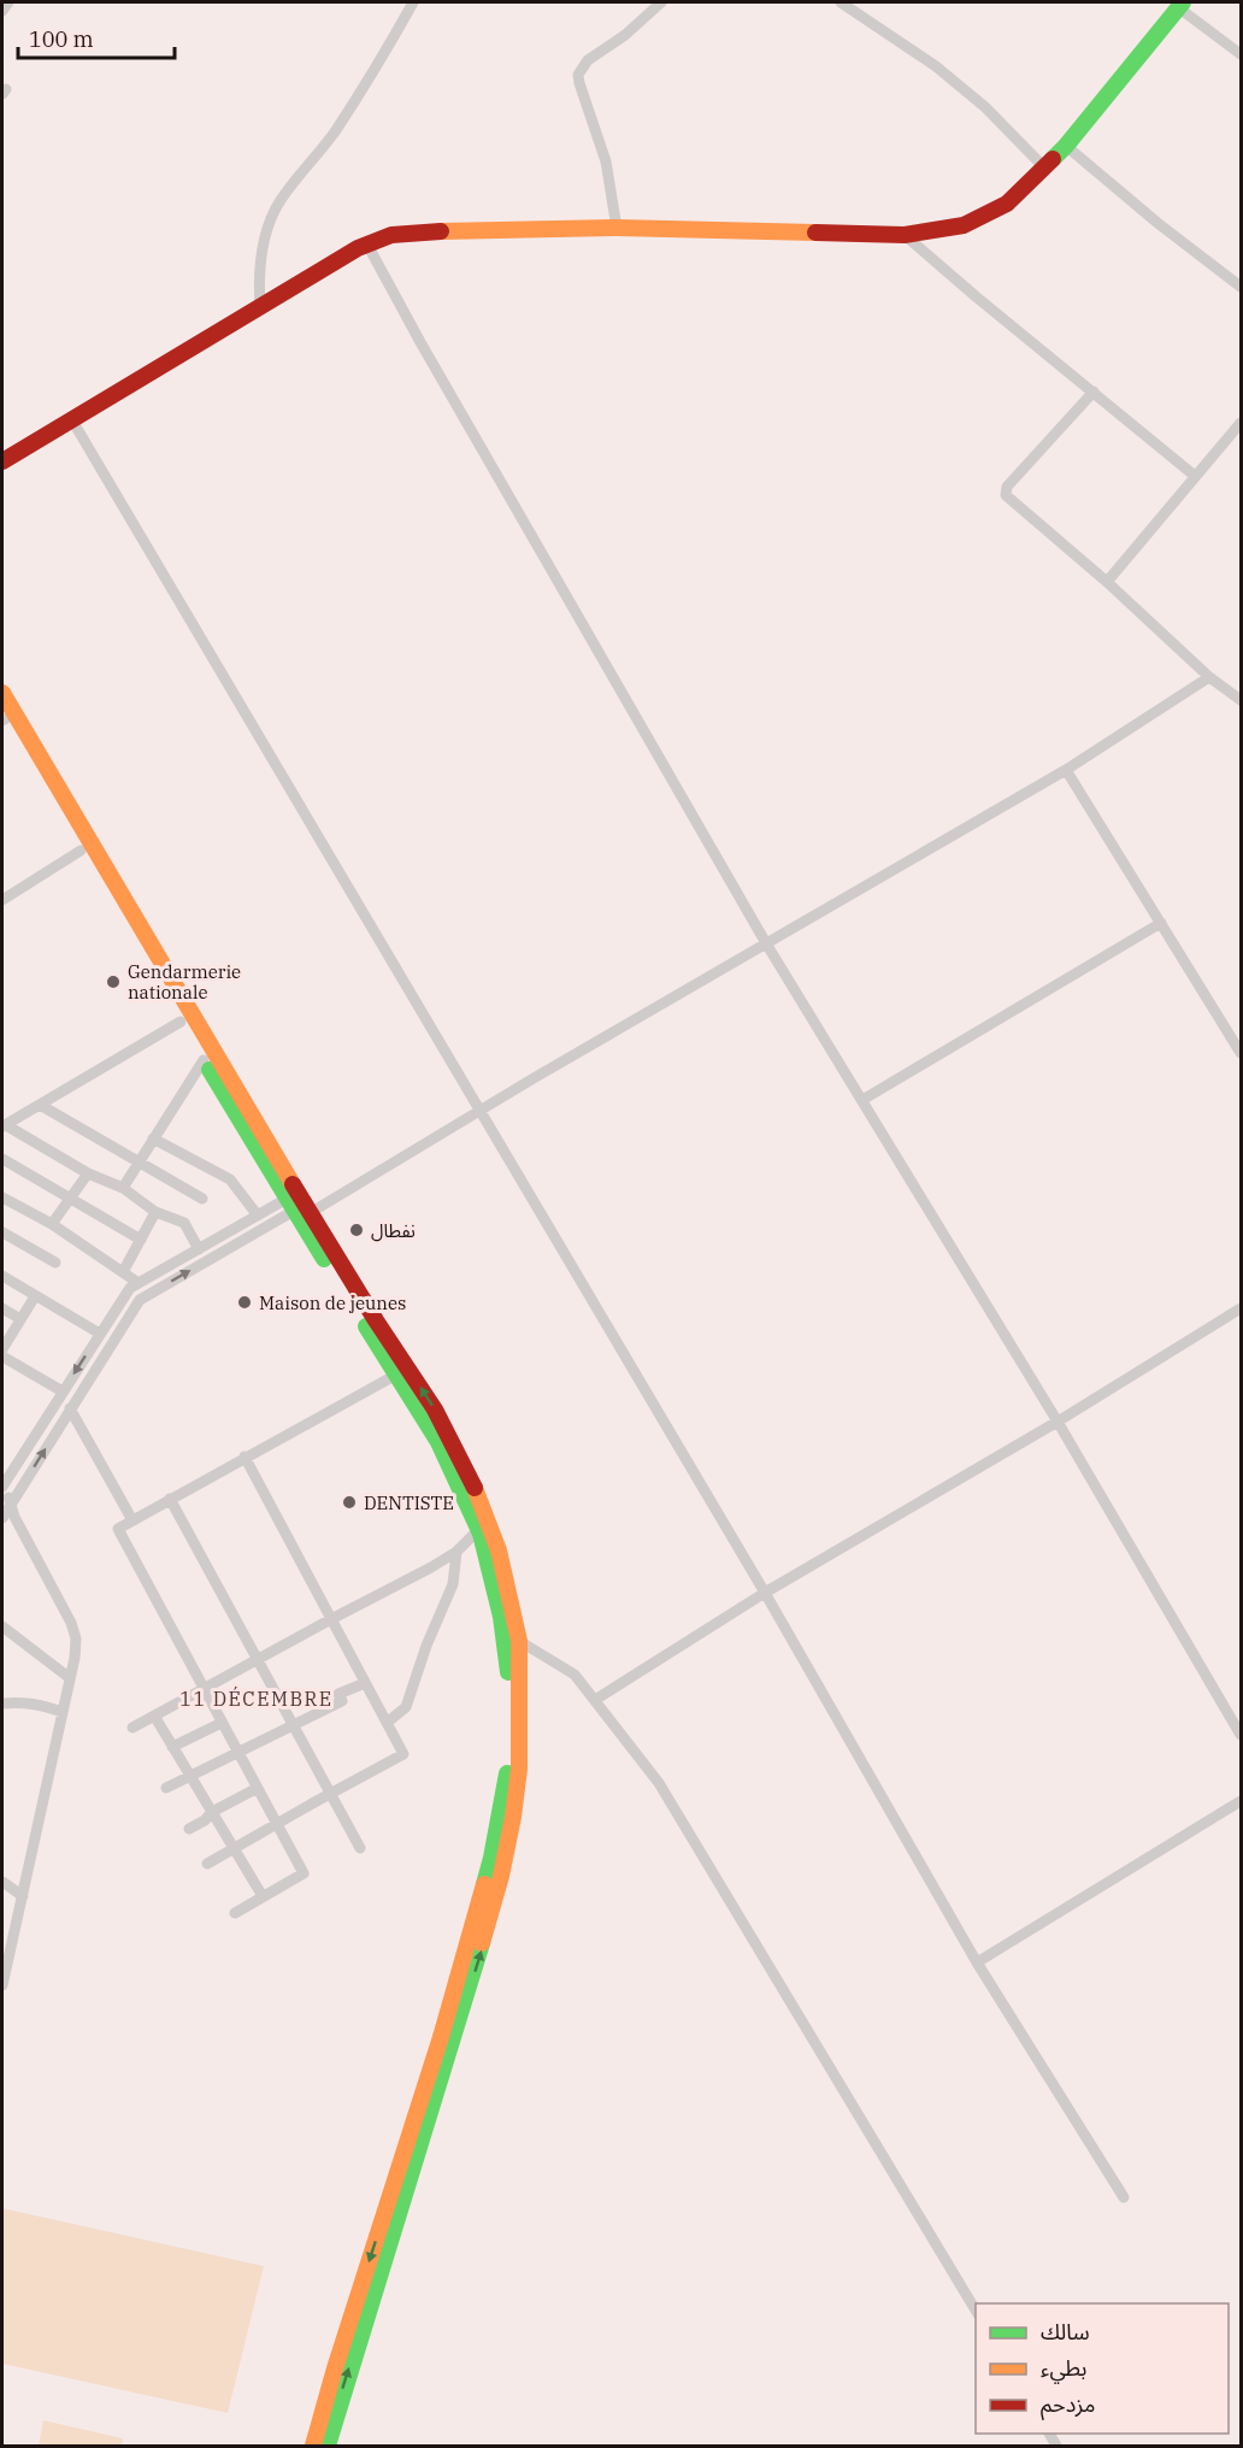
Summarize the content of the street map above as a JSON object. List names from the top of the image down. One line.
{"districts":["11 DÉCEMBRE"],"places":["Gendarmerie nationale","نفطال","Maison de jeunes","DENTISTE"],"legend":["سالك","بطيء","مزدحم"],"scale_bar":"100 m"}
